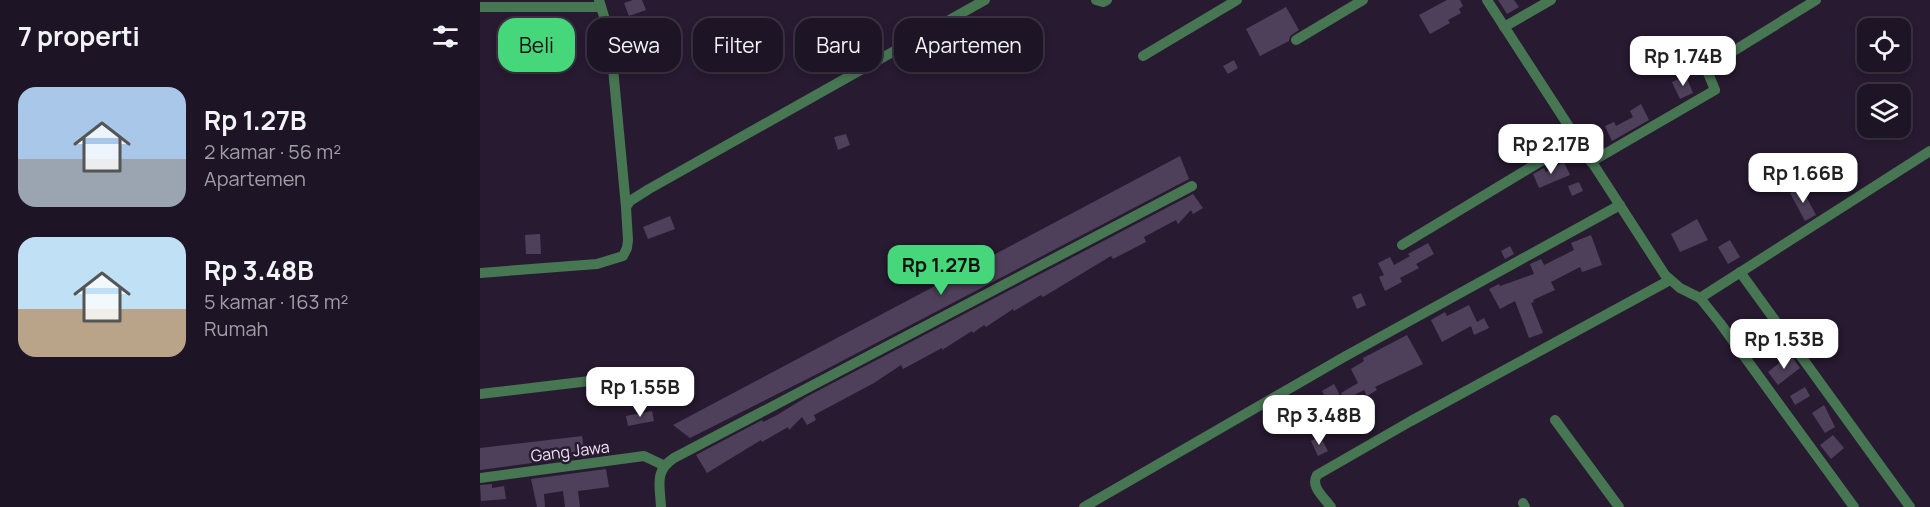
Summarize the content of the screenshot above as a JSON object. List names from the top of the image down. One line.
{"streets":{"street":["Gang Jawa"]},"page":{"heading":"7 properti","chip":["Beli","Sewa","Filter","Baru","Apartemen"],"price":["Rp 1.74B","Rp 2.17B","Rp 1.66B","Rp 1.27B","Rp 1.53B","Rp 1.55B","Rp 3.48B"],"list":[{"name":"Rp 1.27B","note":"2 kamar · 56 m² · Apartemen"},{"name":"Rp 3.48B","note":"5 kamar · 163 m² · Rumah"}]}}
